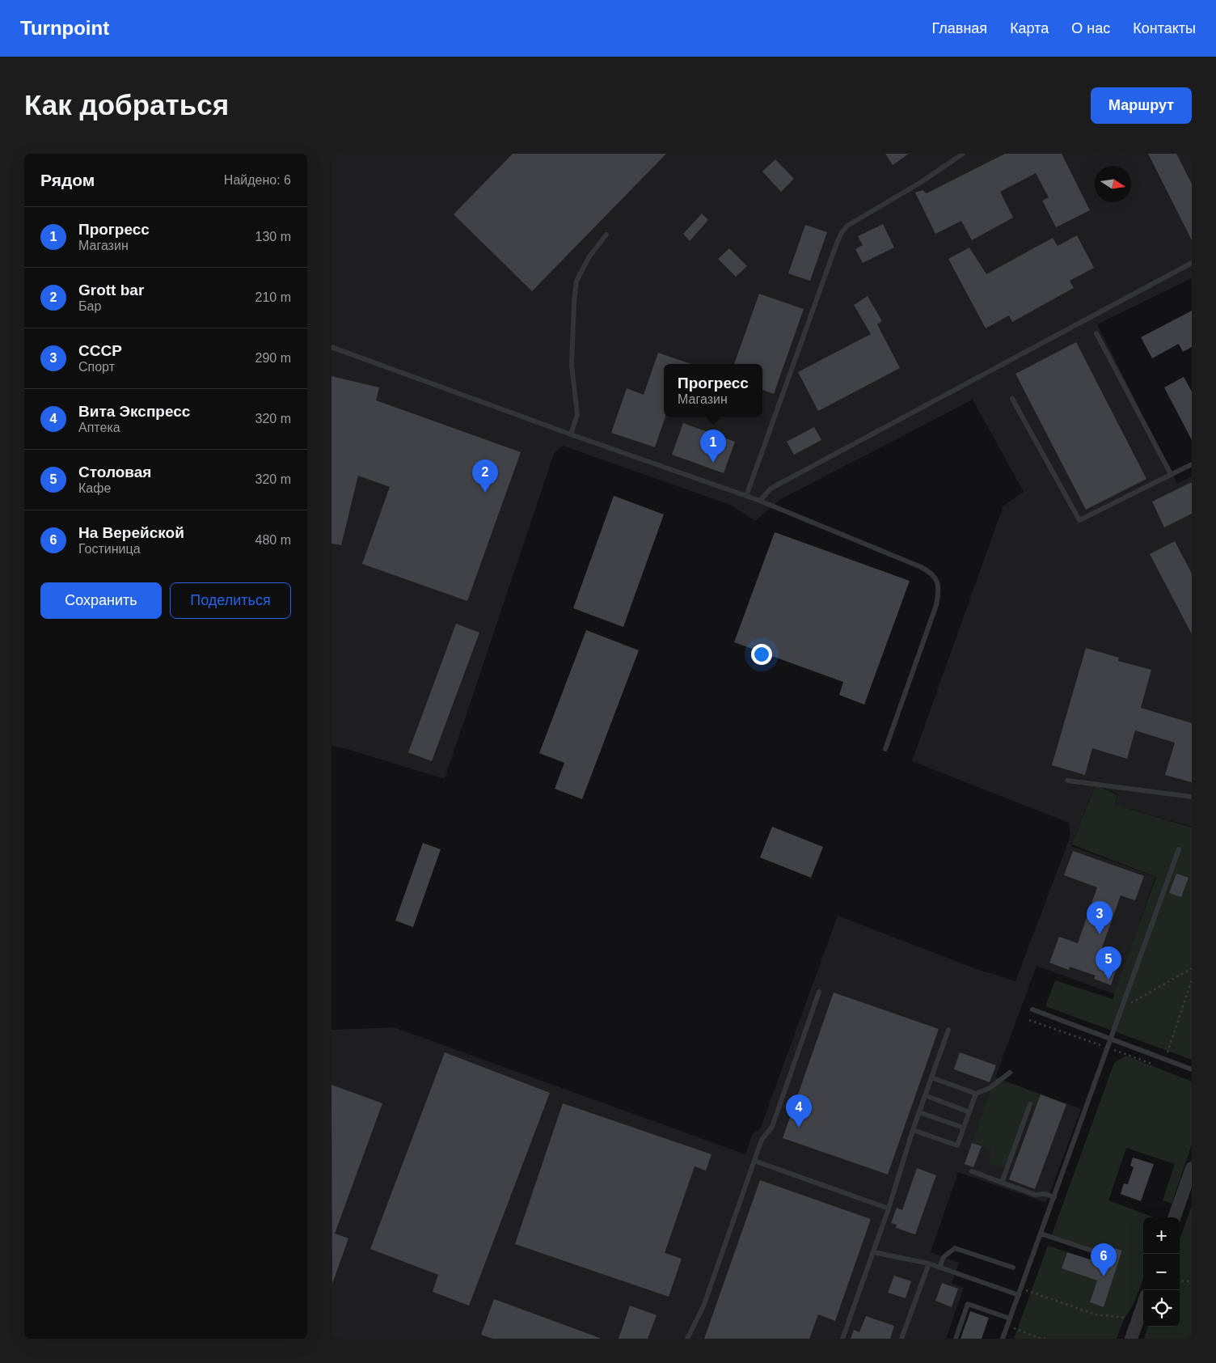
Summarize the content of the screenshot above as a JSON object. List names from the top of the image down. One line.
{"north":"right","page":{"header":"Turnpoint","nav":["Главная","Карта","О нас","Контакты"],"buttons":["Маршрут",["Сохранить","Поделиться"]],"title":"Как добраться","heading":["Рядом","Найдено: 6"],"list":[{"mark":"1","name":"Прогресс","note":"Магазин","value":"130 m"},{"mark":"2","name":"Grott bar","note":"Бар","value":"210 m"},{"mark":"3","name":"СССР","note":"Спорт","value":"290 m"},{"mark":"4","name":"Вита Экспресс","note":"Аптека","value":"320 m"},{"mark":"5","name":"Столовая","note":"Кафе","value":"320 m"},{"mark":"6","name":"На Верейской","note":"Гостиница","value":"480 m"}],"popup":["Прогресс","Магазин"],"pins":["1","2","3","5","4","6"],"map_buttons":["+","−"]}}
